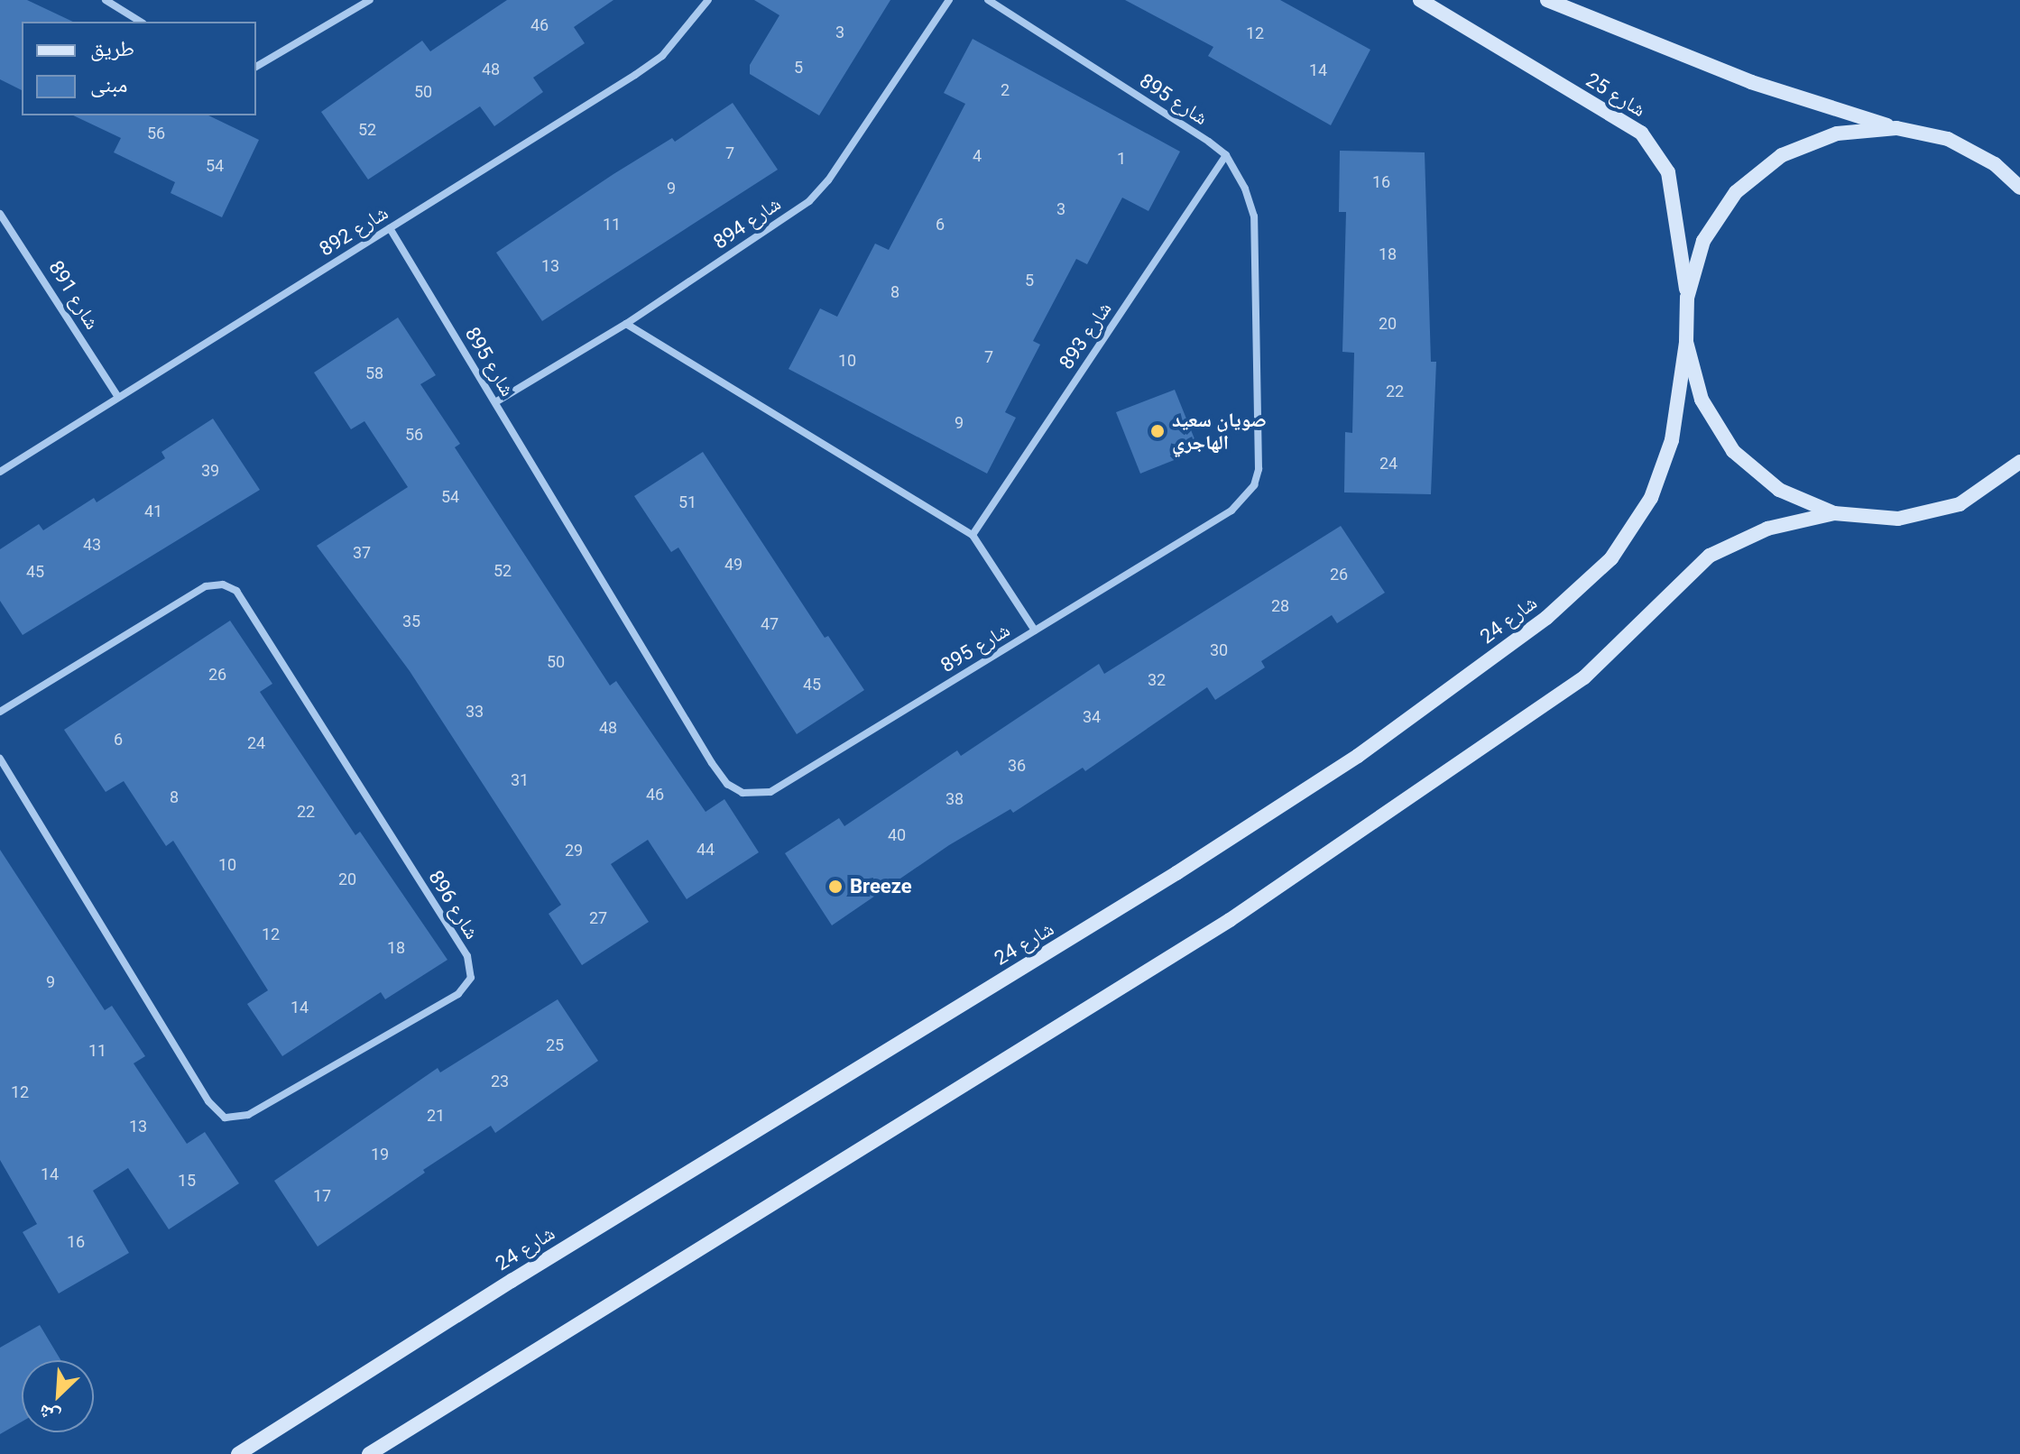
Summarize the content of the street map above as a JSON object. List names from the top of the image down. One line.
{"streets":{"street":["شارع 25","شارع 895","شارع 894","شارع 892","شارع 891","شارع 893","شارع 24","شارع 896"]},"crossings":[["شارع 895","شارع 894"],["شارع 895","شارع 892"],["شارع 895","شارع 893"],["شارع 892","شارع 891"]],"places":["صويان سعيد الهاجري","Breeze"],"house_numbers":["46","3","12","5","48","14","2","50","52","56","7","4","1","54","16","9","3","11","6","18","13","5","8","20","7","10","58","22","9","56","24","39","54","51","41","43","37","49","52","45","26","28","35","47","30","50","26","32","45","33","34","48","6","24","36","31","46","8","38","22","40","44","29","10","20","27","12","18","9","14","25","11","23","12","21","13","19","14","15","17","16"],"legend":["طريق","مبنى"],"north":"bottom left"}
